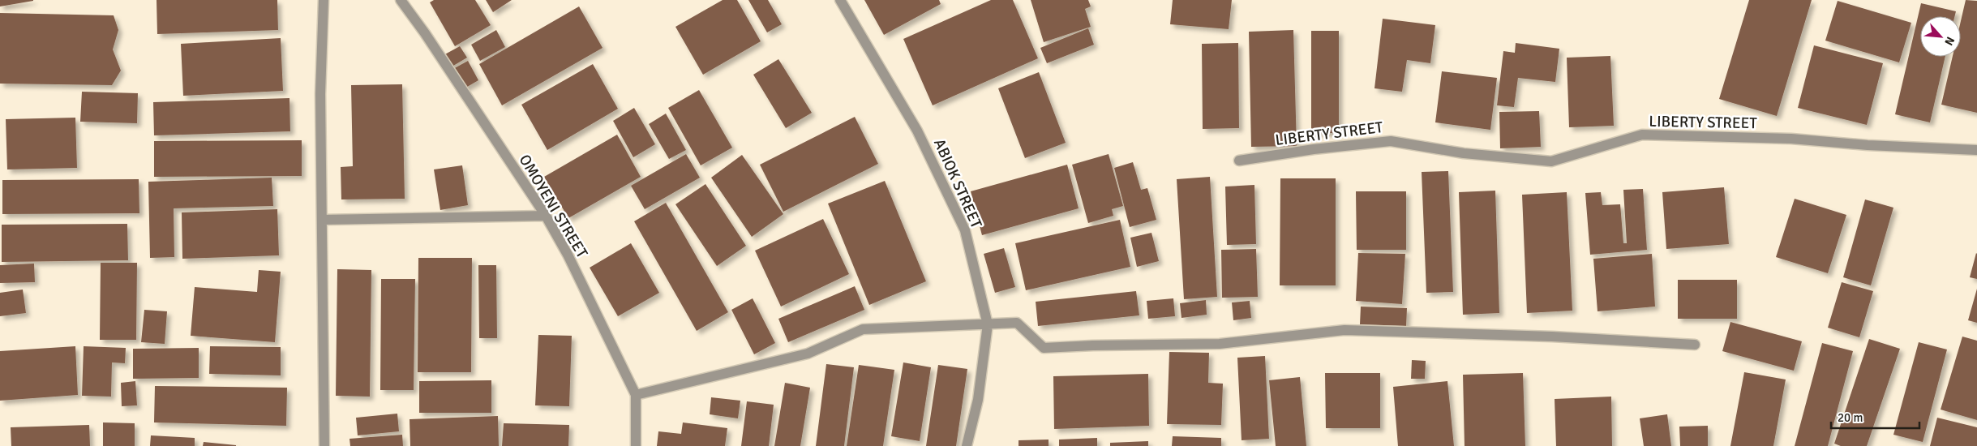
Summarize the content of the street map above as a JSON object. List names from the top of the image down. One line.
{"streets":{"street":["LIBERTY STREET","ABIOK STREET","OMOYENI STREET"]},"scale_bar":"20 m","north":"bottom right"}
